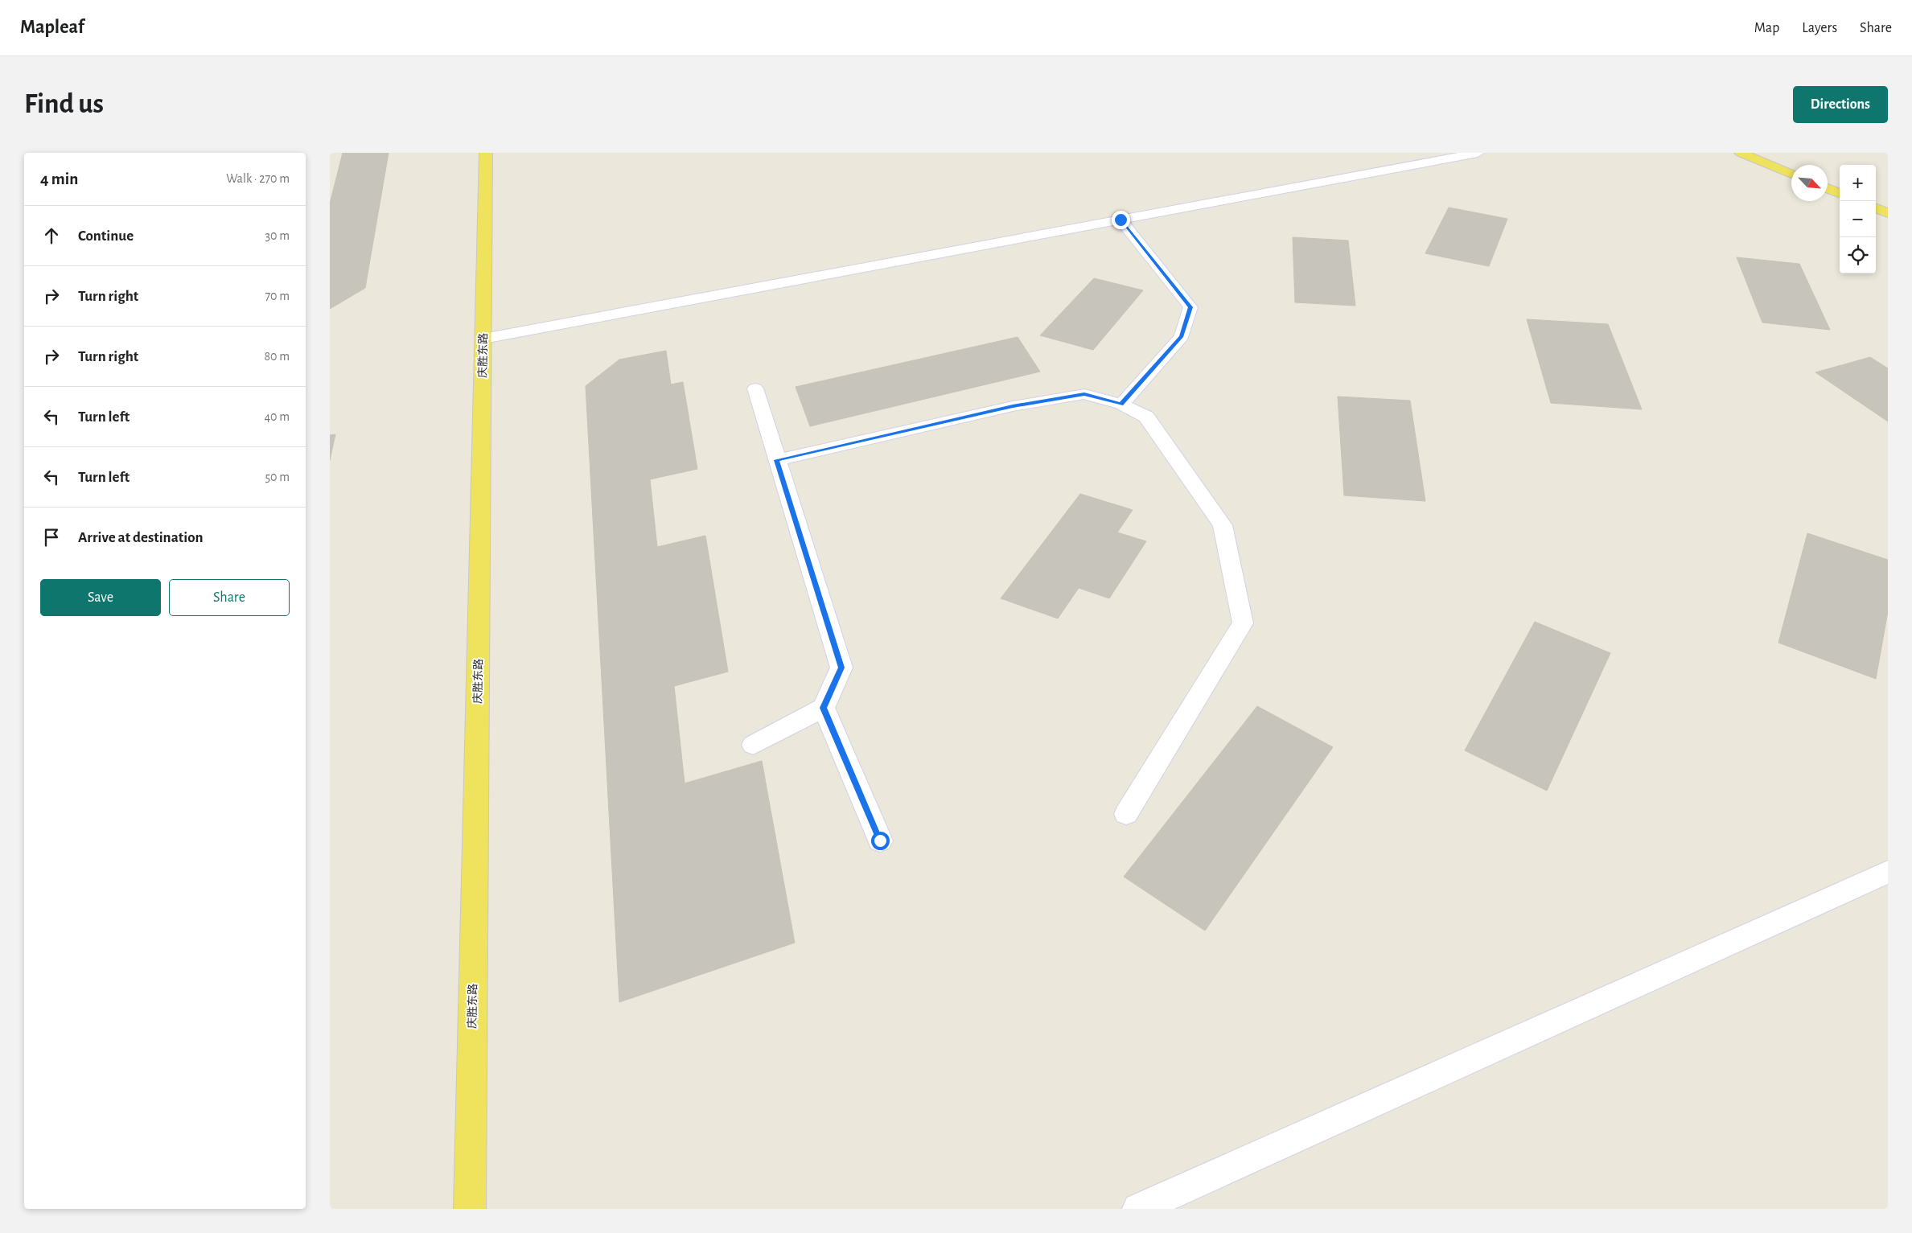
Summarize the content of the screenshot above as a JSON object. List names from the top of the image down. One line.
{"streets":{"main road":["庆胜东路"]},"north":"bottom right","page":{"header":"Mapleaf","nav":["Map","Layers","Share"],"buttons":["Directions",["Save","Share"]],"title":"Find us","heading":["4 min","Walk · 270 m"],"map_buttons":["+","−"],"list":[["Continue","30 m"],["Turn right","70 m"],["Turn right","80 m"],["Turn left","40 m"],["Turn left","50 m"],"Arrive at destination"]}}
